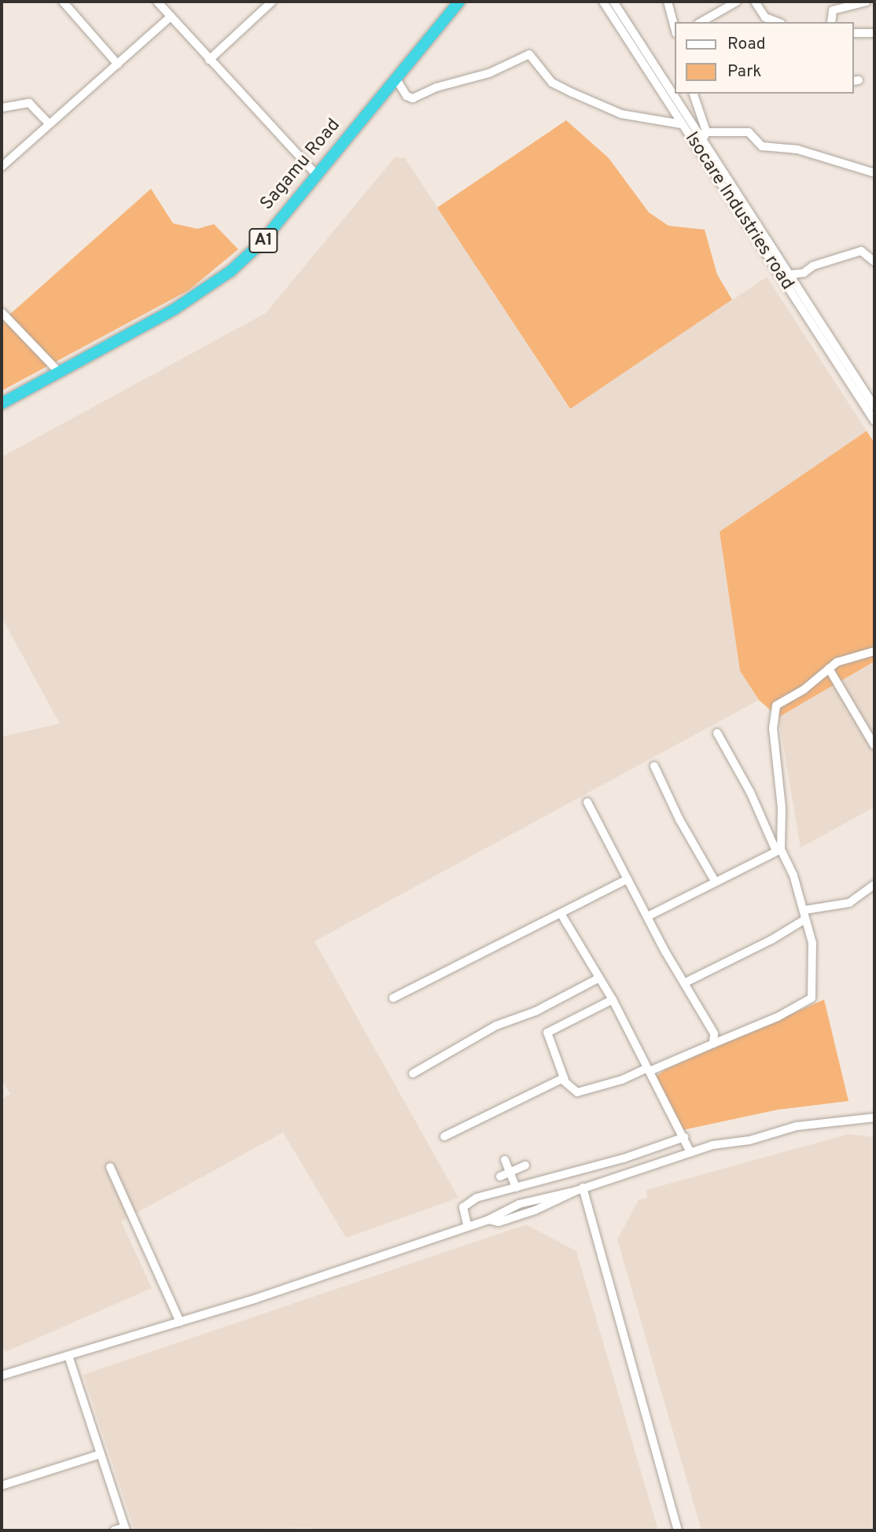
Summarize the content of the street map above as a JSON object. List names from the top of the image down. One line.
{"streets":{"highway":["Sagamu Road","A1"],"street":["Isocare Industries road"]},"legend":["Road","Park"]}
